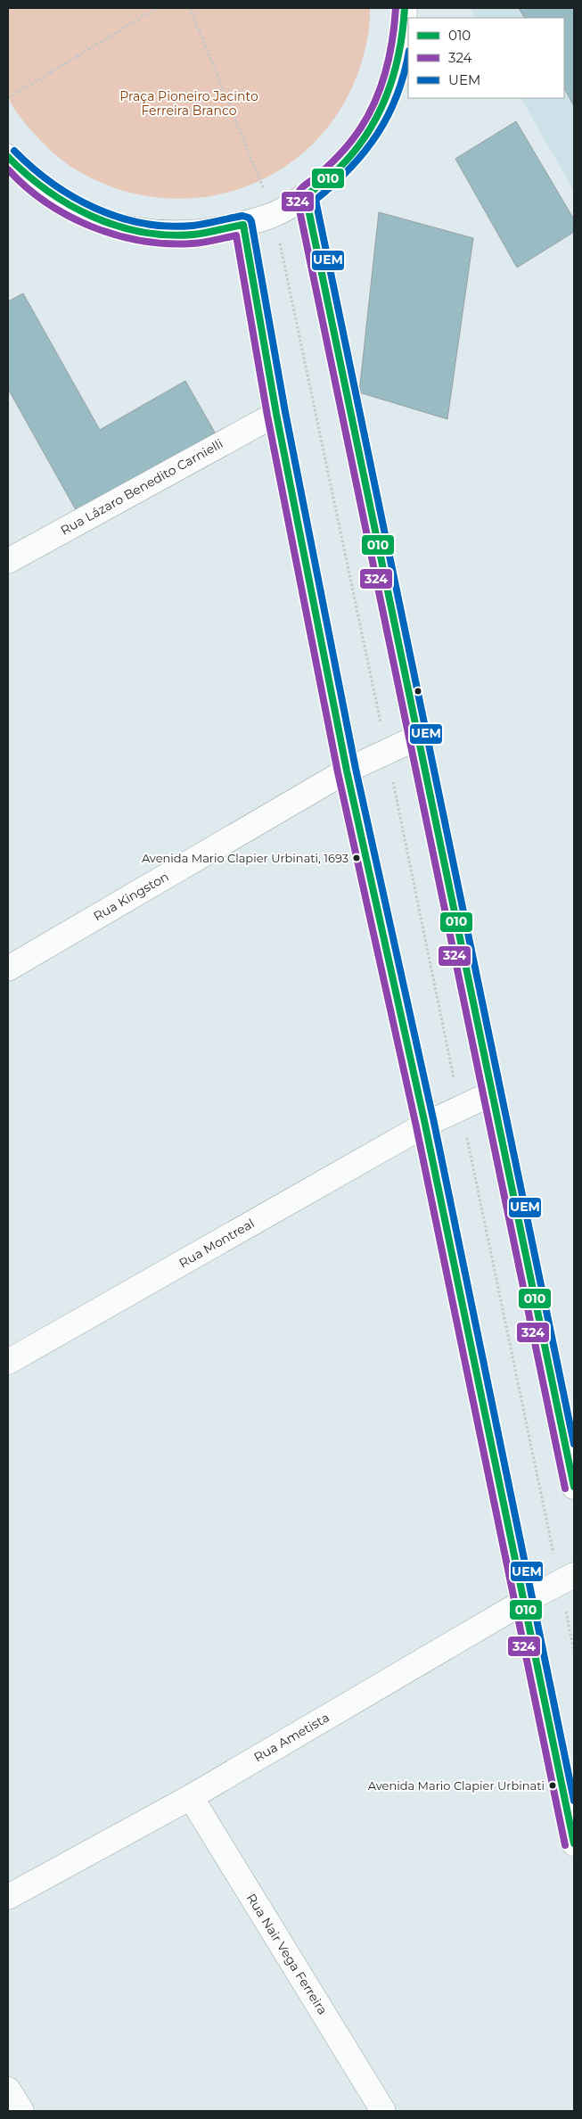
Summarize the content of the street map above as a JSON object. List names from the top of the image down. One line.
{"streets":{"main road":["Rua Lázaro Benedito Carnielli","Rua Kingston","Rua Montreal","Rua Ametista","Rua Nair Vega Ferreira"]},"crossings":[["Rua Ametista","Rua Nair Vega Ferreira"]],"parks":["Praça Pioneiro Jacinto Ferreira Branco"],"places":["Avenida Mario Clapier Urbinati, 1693","Avenida Mario Clapier Urbinati"],"lines":["transit line 010","transit line 324","transit line UEM"],"legend":["010","324","UEM"]}
